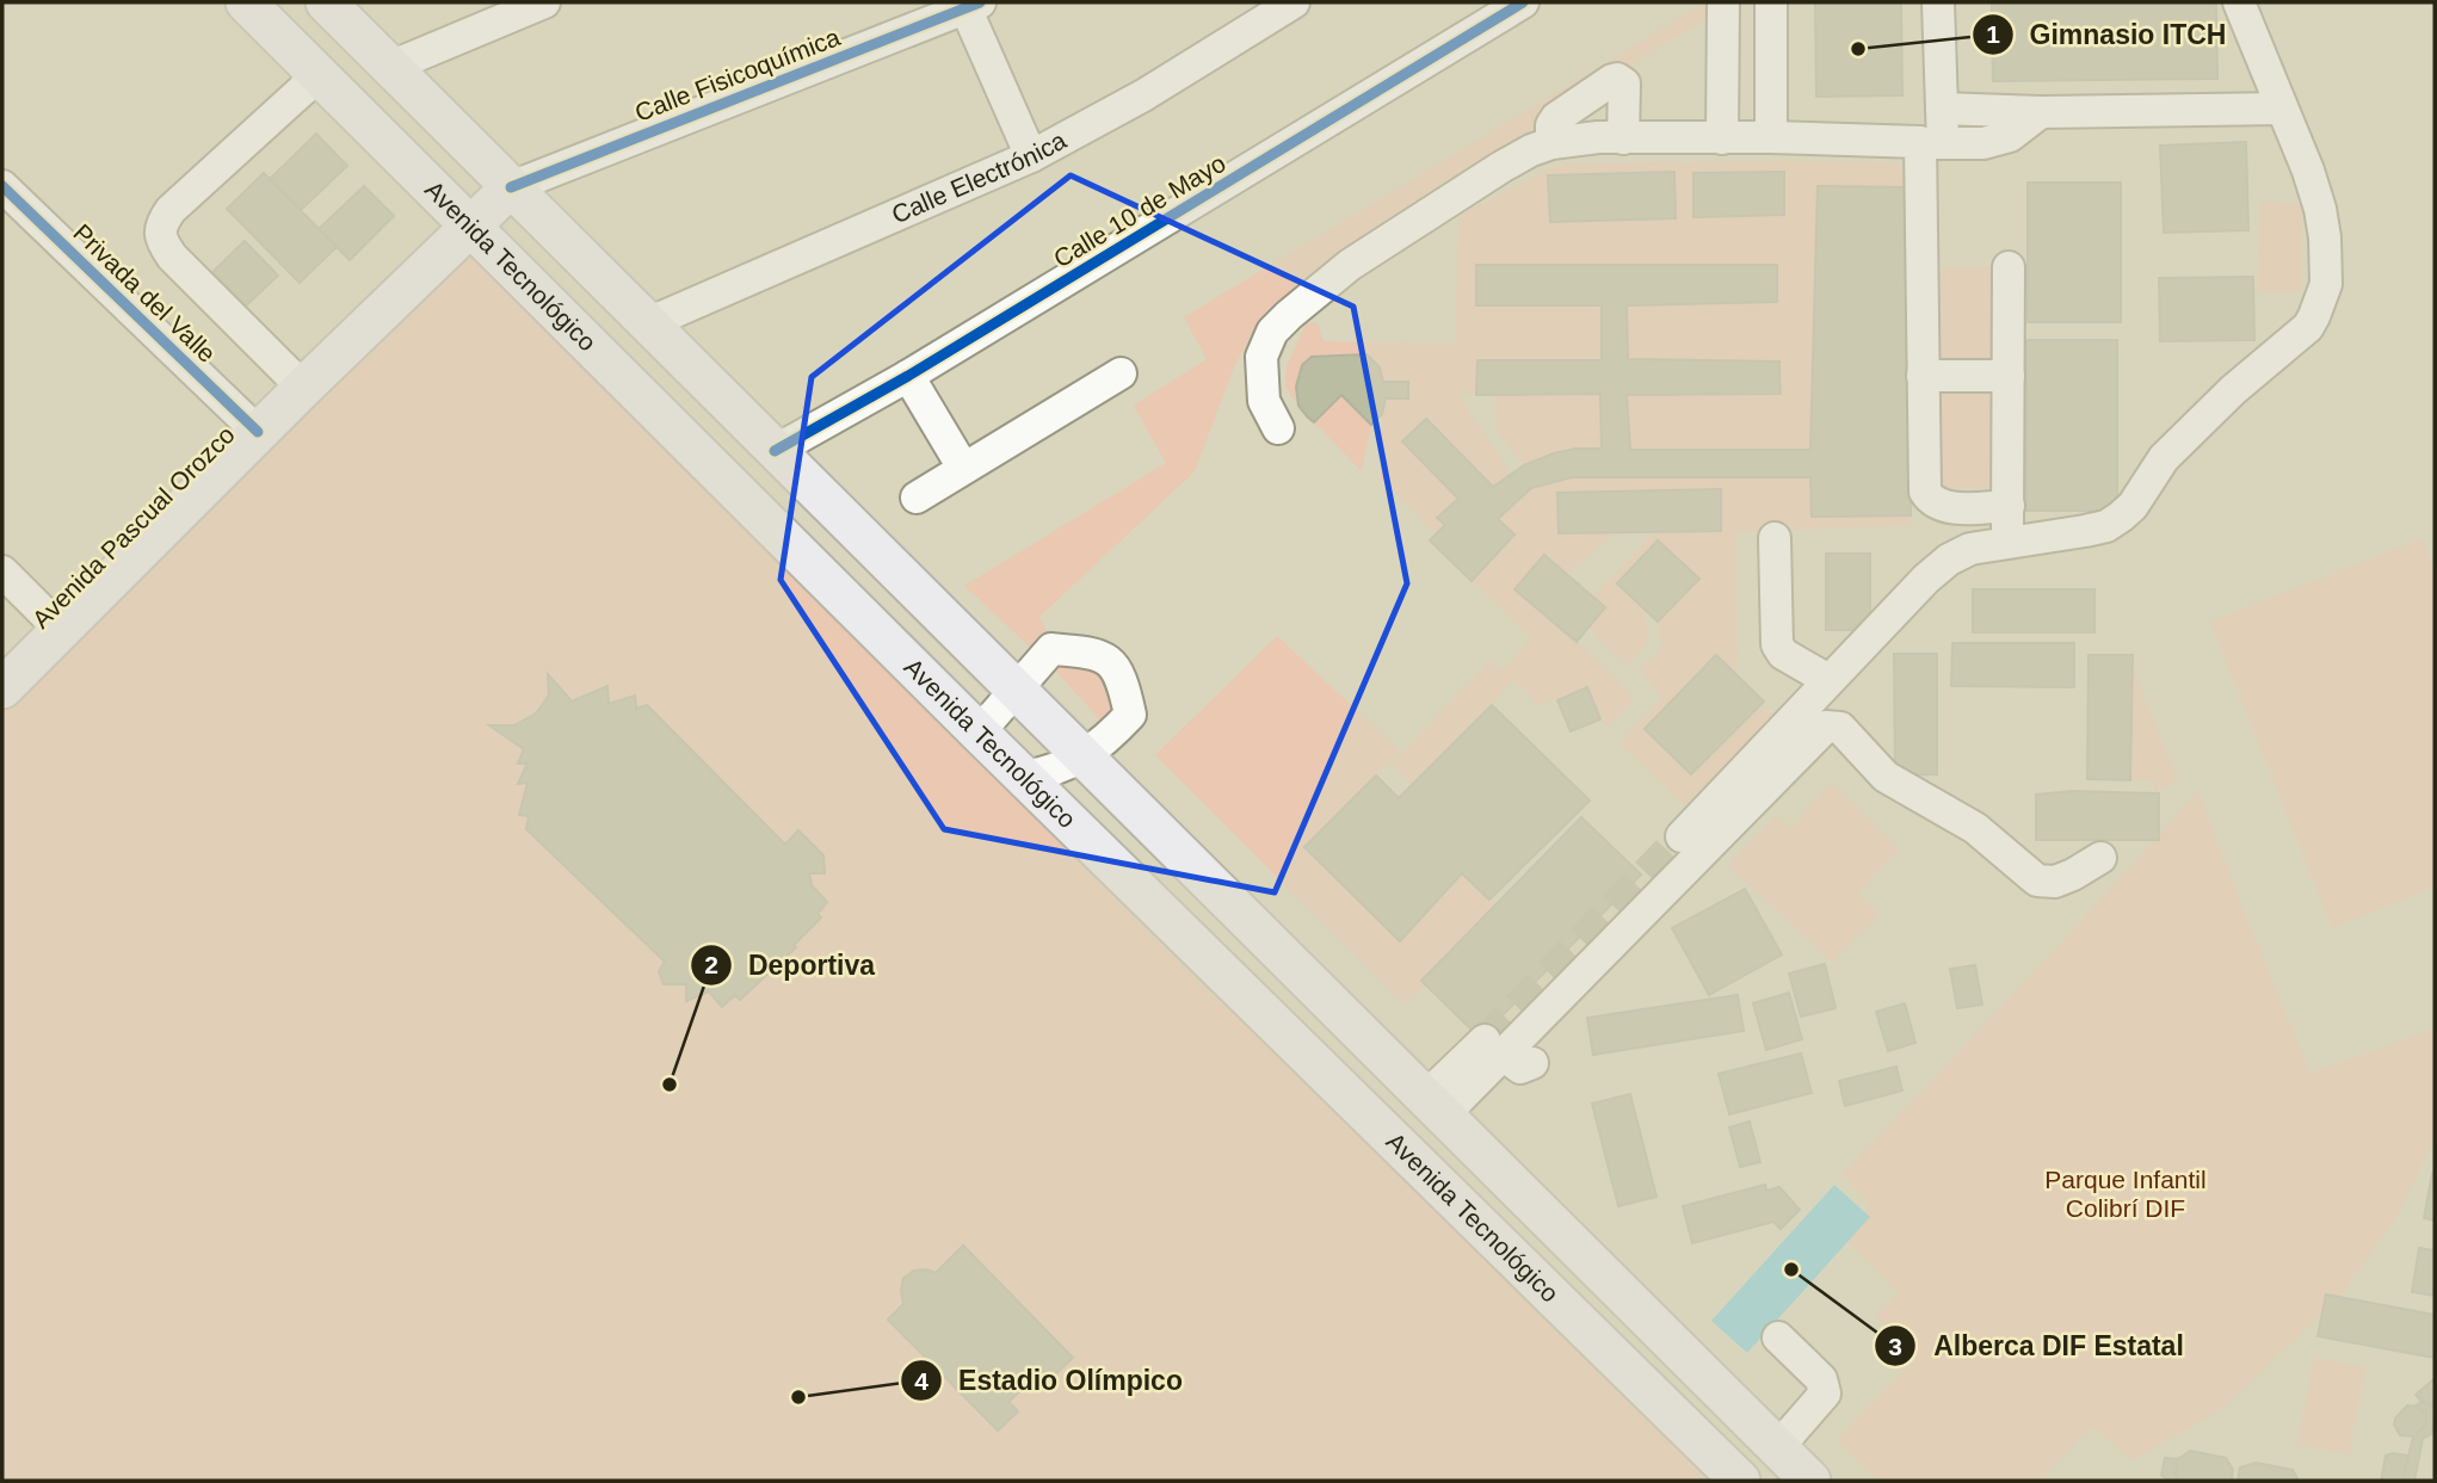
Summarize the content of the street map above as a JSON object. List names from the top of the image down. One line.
{"streets":{"main road":["Avenida Tecnológico","Avenida Pascual Orozco"],"street":["Calle Fisicoquímica","Calle Electrónica","Calle 10 de Mayo","Privada del Valle"]},"crossings":[["Calle Fisicoquímica","Avenida Tecnológico"],["Calle Fisicoquímica","Avenida Pascual Orozco"],["Calle Electrónica","Avenida Tecnológico"],["Calle 10 de Mayo","Avenida Tecnológico"],["Avenida Tecnológico","Avenida Pascual Orozco"],["Privada del Valle","Avenida Pascual Orozco"]],"parks":["Parque Infantil Colibrí DIF"],"places":["Gimnasio ITCH","Deportiva","Alberca DIF Estatal","Estadio Olímpico"]}
